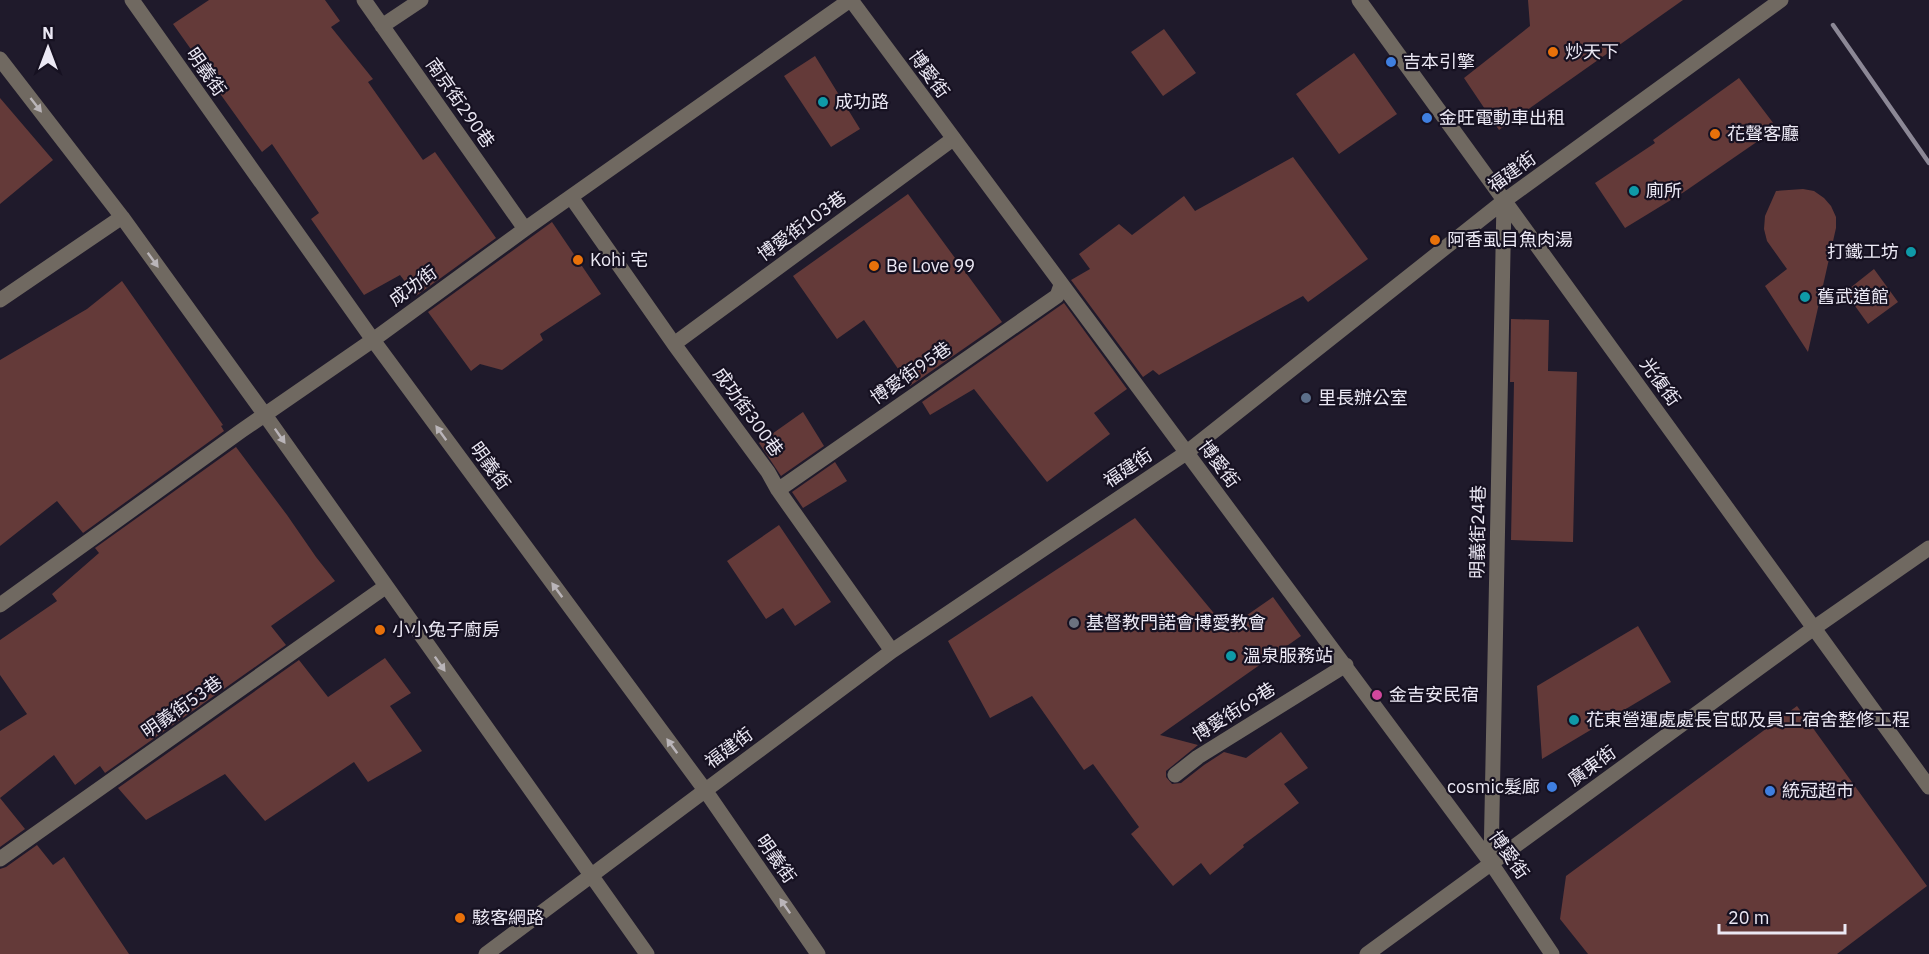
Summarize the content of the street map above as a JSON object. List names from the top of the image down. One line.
{"streets":{"street":["明義街","博愛街","南京街290巷","福建街","博愛街103巷","成功街","博愛街95巷","光復街","成功街300巷","明義街24巷","明義街53巷","博愛街69巷","廣東街"]},"crossings":[["明義街","福建街"],["明義街","成功街"],["博愛街","福建街"],["博愛街","博愛街103巷"],["博愛街","成功街"],["博愛街","博愛街95巷"],["博愛街","明義街24巷"],["博愛街","博愛街69巷"],["博愛街","廣東街"],["南京街290巷","成功街"],["福建街","光復街"],["福建街","成功街300巷"],["福建街","明義街24巷"],["博愛街103巷","成功街300巷"],["成功街","成功街300巷"],["博愛街95巷","成功街300巷"],["光復街","明義街24巷"],["光復街","廣東街"],["明義街24巷","廣東街"]],"one_way":["明義街"],"places":["炒天下","吉本引擎","成功路","金旺電動車出租","花聲客廳","廁所","阿香虱目魚肉湯","打鐵工坊","Kohi 宅","Be Love 99","舊武道館","里長辦公室","基督教門諾會博愛教會","小小兔子廚房","溫泉服務站","金吉安民宿","花東營運處處長官邸及員工宿舍整修工程","cosmic髮廊","統冠超市","駭客網路"],"scale_bar":"20 m","north":"top"}
